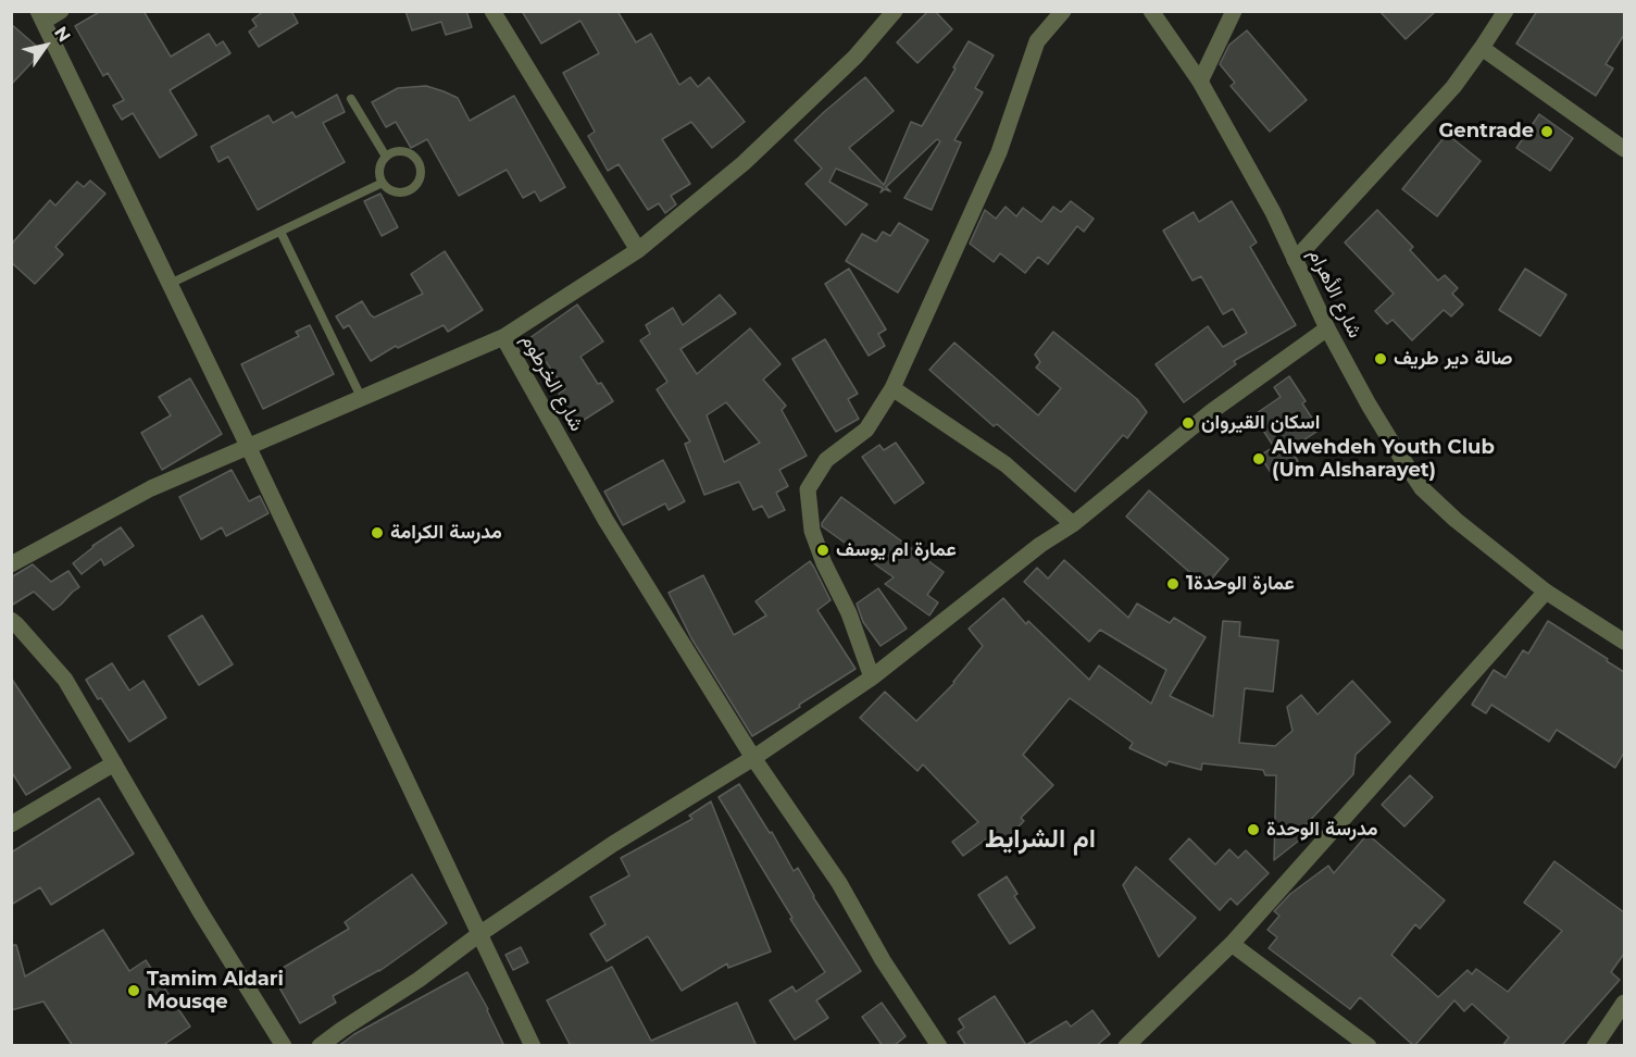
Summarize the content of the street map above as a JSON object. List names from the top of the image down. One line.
{"streets":{"street":["شارع الأهرام","شارع الخرطوم"]},"districts":["ام الشرايط"],"places":["Gentrade","صالة دير طريف","اسكان القيروان","Alwehdeh Youth Club (Um Alsharayet)","مدرسة الكرامة","عمارة ام يوسف","عمارة الوحدة1","مدرسة الوحدة","Tamim Aldari Mousqe"],"north":"top right"}
